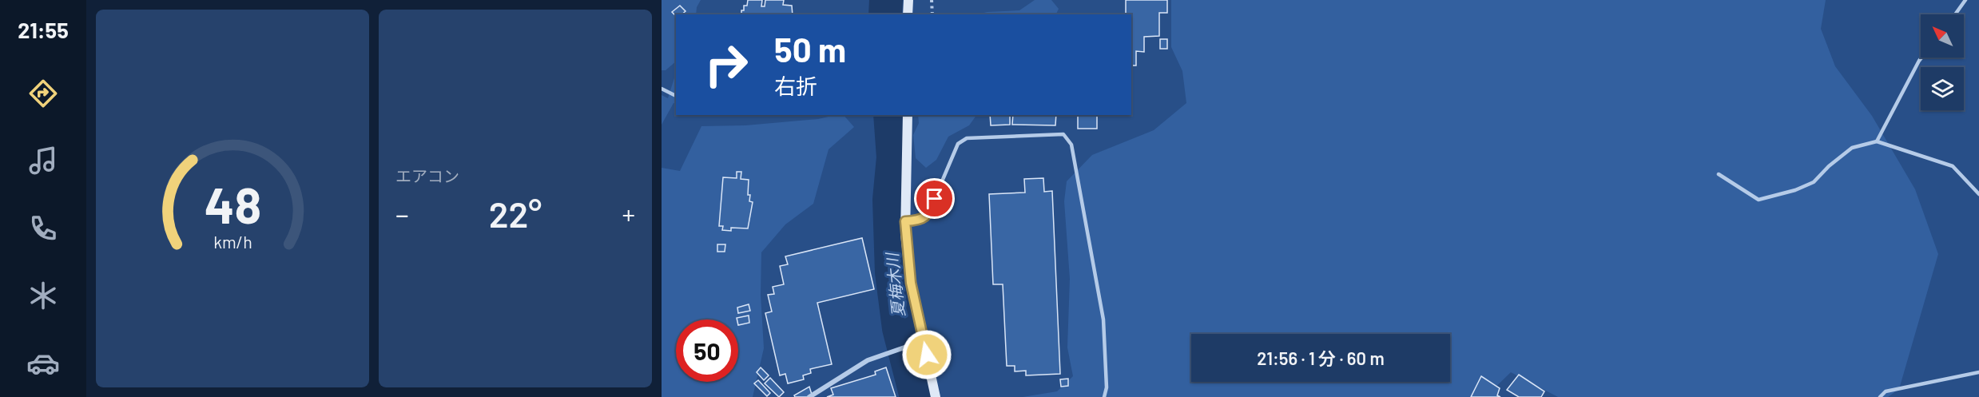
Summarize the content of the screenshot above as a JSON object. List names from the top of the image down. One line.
{"water":["夏梅木川"],"north":"top left","page":{"tabs":"21:55","tile":"エアコン","turn":["50 m","右折"],"heat":["−","22°","+"],"limit":"50","trip":"21:56 · 1 分 · 60 m","gauge":["48","km/h"]}}
